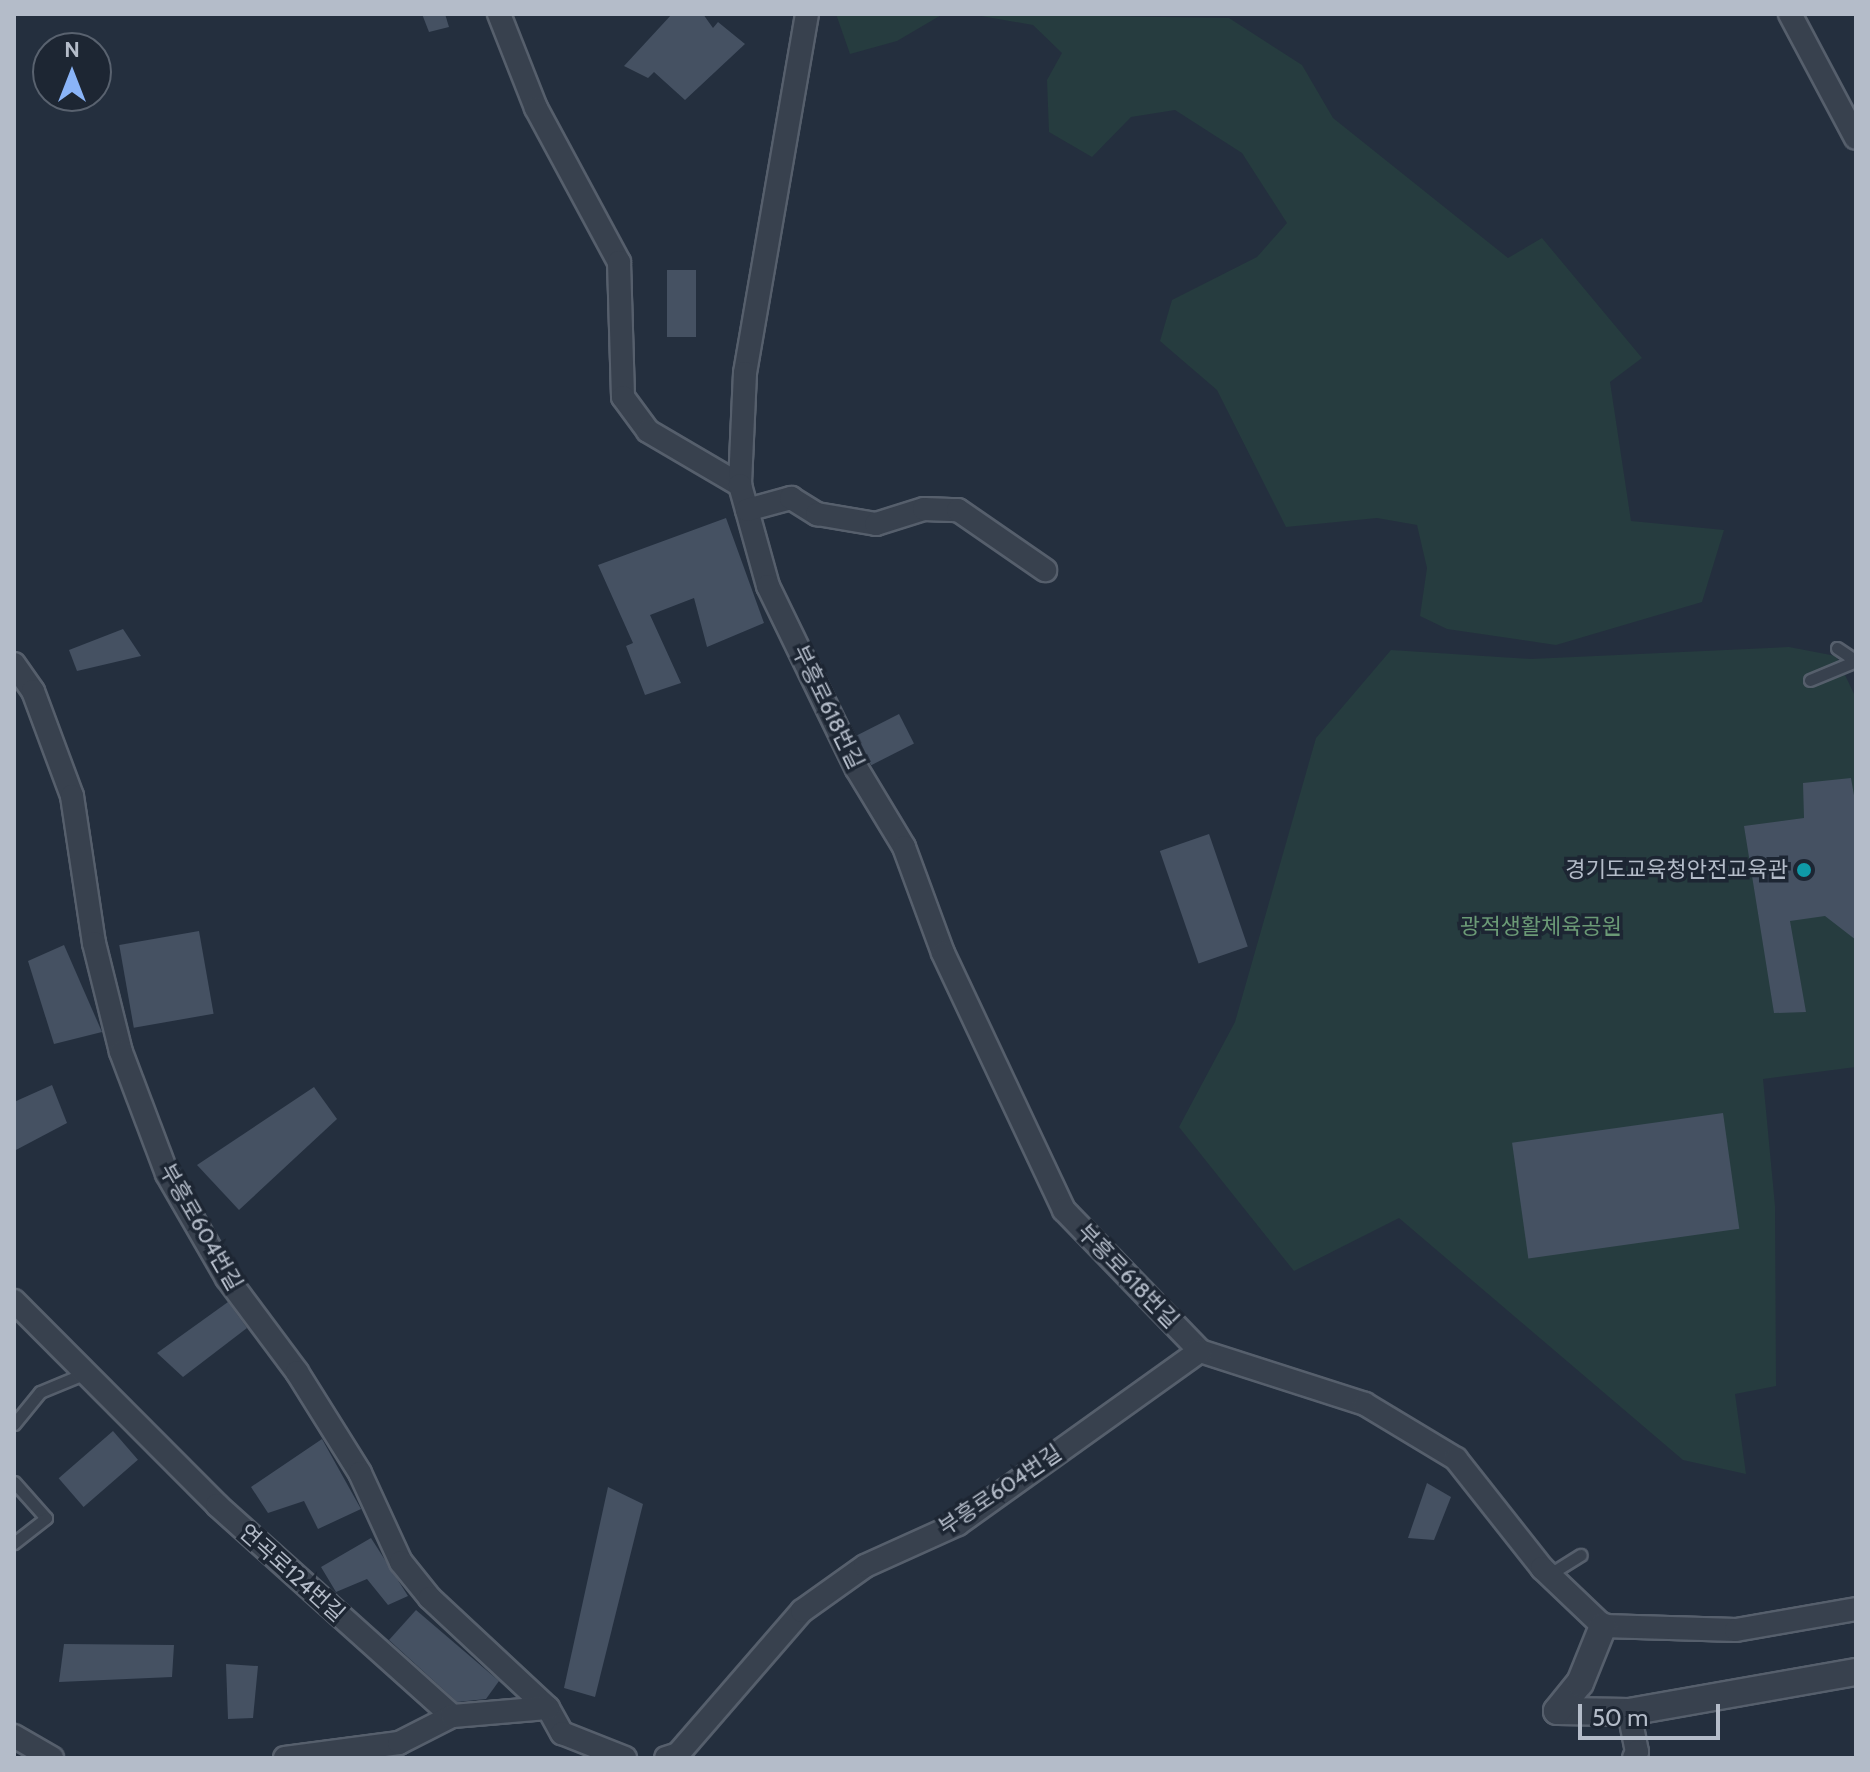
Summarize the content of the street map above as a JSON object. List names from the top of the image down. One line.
{"streets":{"street":["부흥로618번길","부흥로604번길","연곡로124번길"]},"crossings":[["부흥로618번길","부흥로604번길"]],"parks":["광적생활체육공원"],"places":["경기도교육청안전교육관"],"scale_bar":"50 m","north":"top"}
